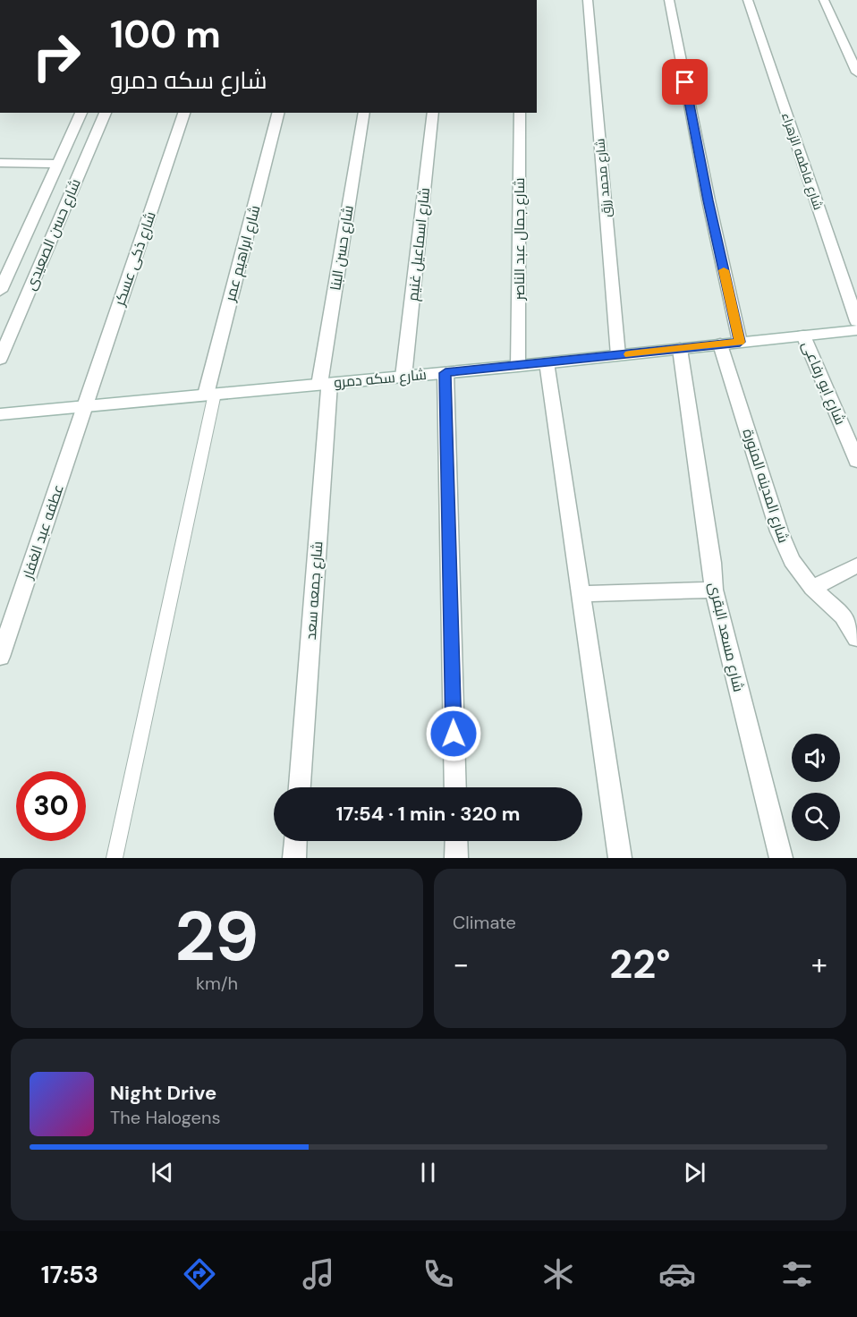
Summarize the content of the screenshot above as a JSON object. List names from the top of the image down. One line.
{"streets":{"street":["شارع فاطمه الزهراء","شارع محمد رزق","شارع حسن الصعيدى","شارع جمال عبد الناصر","شارع اسماعيل غنيم","شارع حسن البنا","شارع ابراهيم عمر","شارع ذكى عسكر","شارع سكه دمرو","شارع ابو رفاعى","شارع المدينه المنورة","عطفه عبد الغفار","شارع جمعه سعد","شارع مسعد البقرى"]},"crossings":[["شارع محمد رزق","شارع سكه دمرو"],["شارع جمال عبد الناصر","شارع سكه دمرو"],["شارع اسماعيل غنيم","شارع سكه دمرو"],["شارع حسن البنا","شارع سكه دمرو"],["شارع حسن البنا","شارع جمعه سعد"],["شارع ابراهيم عمر","شارع سكه دمرو"],["شارع ذكى عسكر","شارع سكه دمرو"],["شارع ذكى عسكر","عطفه عبد الغفار"],["شارع سكه دمرو","شارع ابو رفاعى"],["شارع سكه دمرو","شارع المدينه المنورة"],["شارع سكه دمرو","عطفه عبد الغفار"],["شارع سكه دمرو","شارع جمعه سعد"],["شارع سكه دمرو","شارع مسعد البقرى"]],"page":{"turn":["100 m","شارع سكه دمرو"],"limit":"30","trip":"17:54 · 1 min · 320 m","tile":[["29","km/h"],"Climate"],"heat":["−","22°","+"],"song":["Night Drive","The Halogens"],"tabs":"17:53"}}
